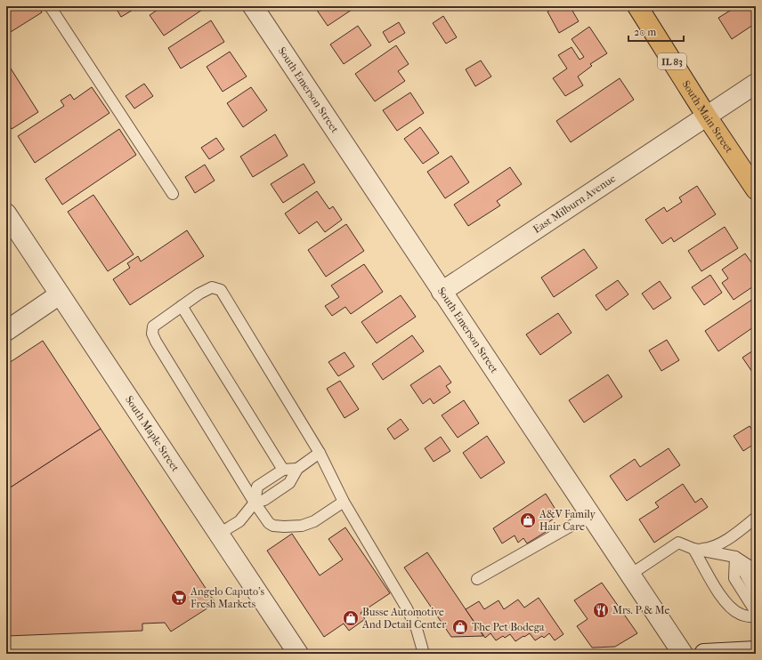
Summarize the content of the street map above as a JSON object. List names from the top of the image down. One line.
{"streets":{"main road":["IL 83","South Main Street"],"street":["South Emerson Street","East Milburn Avenue","South Maple Street"]},"crossings":[["South Emerson Street","East Milburn Avenue"],["South Main Street","East Milburn Avenue"]],"places":{"shop":["A&V Family Hair Care","Busse Automotive And Detail Center","The Pet Bodega"],"supermarket":["Angelo Caputo's Fresh Markets"],"restaurant":["Mrs. P & Me"]},"scale_bar":"20 m"}
